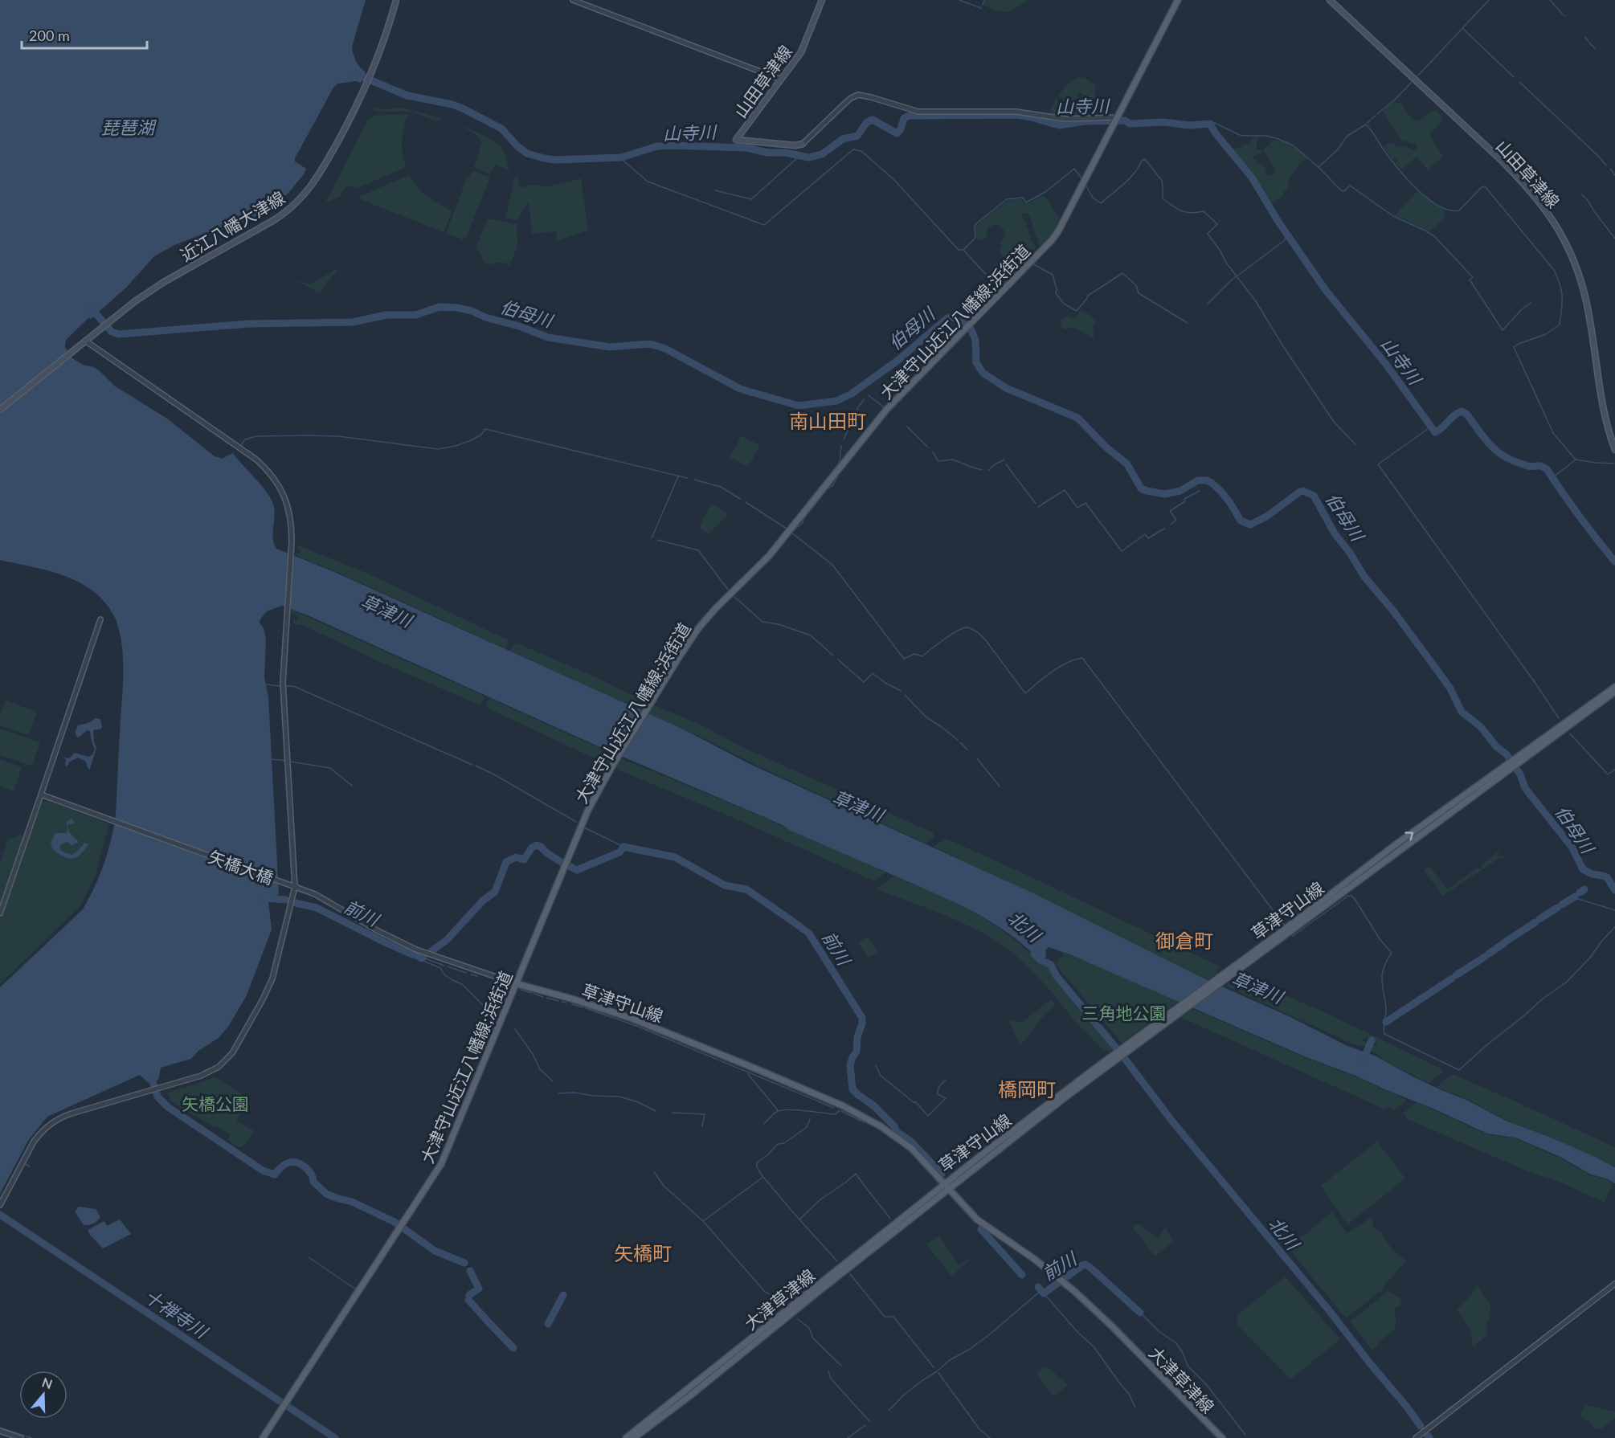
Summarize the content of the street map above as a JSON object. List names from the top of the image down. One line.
{"streets":{"main road":["山田草津線","近江八幡大津線","大津守山近江八幡線;浜街道","草津守山線","大津草津線"],"street":["矢橋大橋"]},"crossings":[["大津守山近江八幡線;浜街道","矢橋大橋"],["大津守山近江八幡線;浜街道","草津守山線"],["矢橋大橋","草津守山線"],["草津守山線","大津草津線"]],"districts":["南山田町","御倉町","橋岡町","矢橋町"],"water":["山寺川","琵琶湖","伯母川","草津川","前川","北川","十禅寺川"],"parks":["三角地公園","矢橋公園"],"scale_bar":"200 m","north":"top"}
